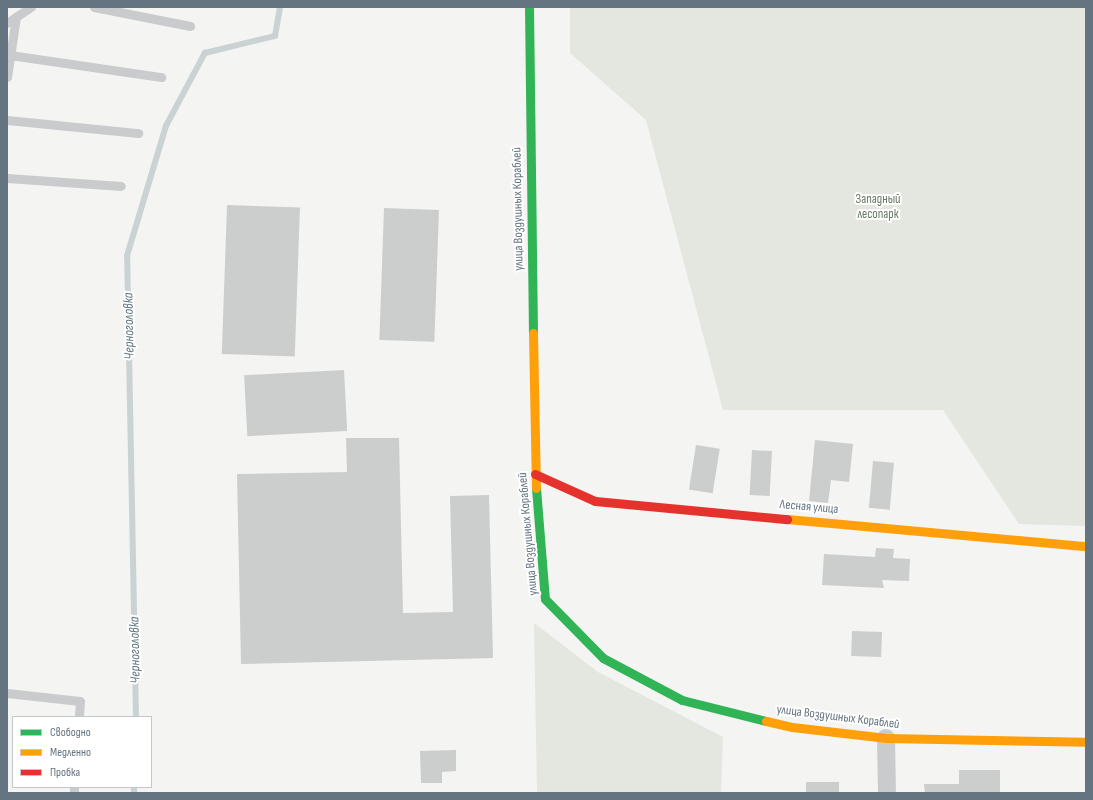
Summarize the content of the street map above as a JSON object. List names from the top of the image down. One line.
{"streets":{"street":["улица Воздушных Кораблей","Лесная улица"]},"crossings":[["улица Воздушных Кораблей","Лесная улица"]],"water":["Черноголовка"],"parks":["Западный лесопарк"],"legend":["Свободно","Медленно","Пробка"]}
